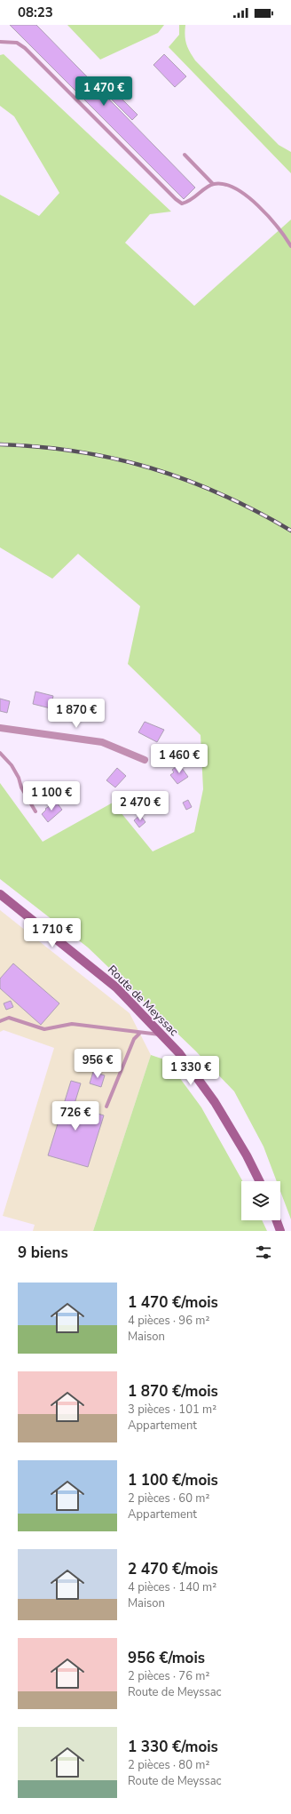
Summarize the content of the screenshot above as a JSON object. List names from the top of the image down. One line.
{"streets":{"main road":["Route de Meyssac"]},"page":{"status":"08:23","price":["1 470 €","1 870 €","1 460 €","1 100 €","2 470 €","1 710 €","956 €","1 330 €","726 €"],"heading":"9 biens","list":[{"name":"1 470 €/mois","note":"4 pièces · 96 m² · Maison"},{"name":"1 870 €/mois","note":"3 pièces · 101 m² · Appartement"},{"name":"1 100 €/mois","note":"2 pièces · 60 m² · Appartement"},{"name":"2 470 €/mois","note":"4 pièces · 140 m² · Maison"},{"name":"956 €/mois","note":"2 pièces · 76 m² · Route de Meyssac"},{"name":"1 330 €/mois","note":"2 pièces · 80 m² · Route de Meyssac"}]}}
